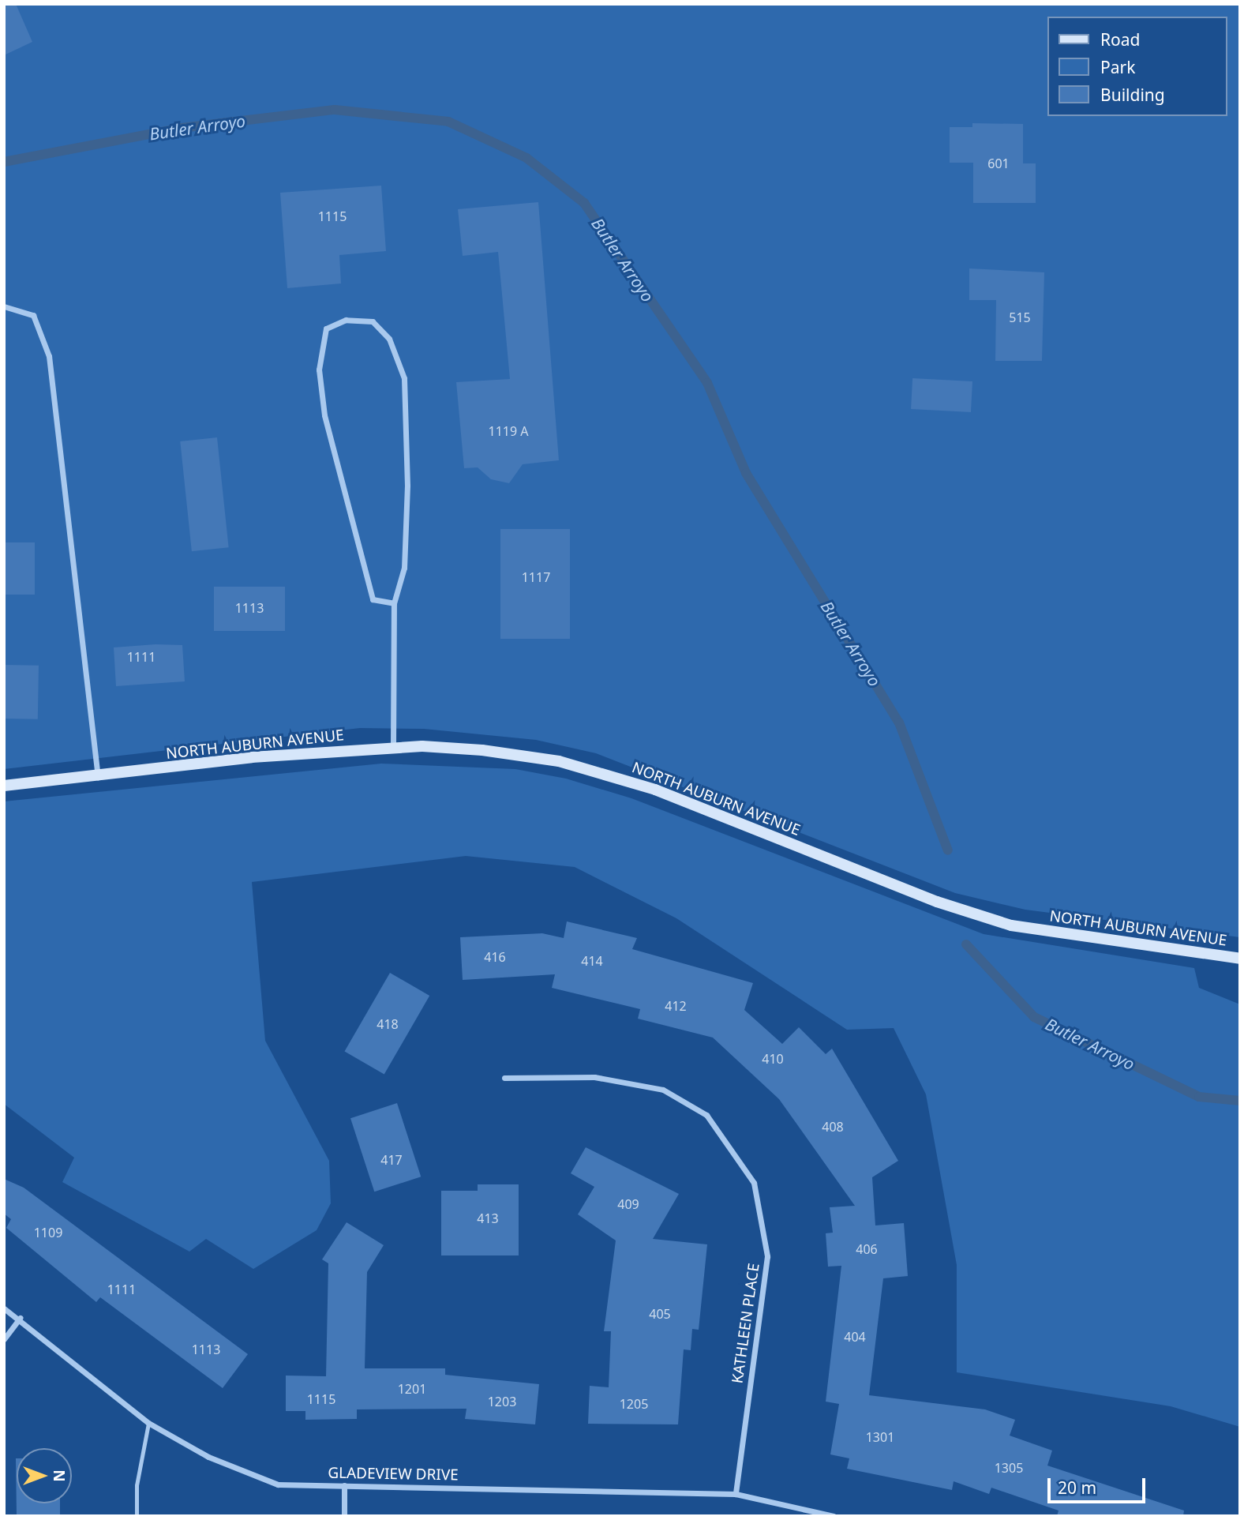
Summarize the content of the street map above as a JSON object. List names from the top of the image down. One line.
{"streets":{"main road":["NORTH AUBURN AVENUE"],"street":["KATHLEEN PLACE","GLADEVIEW DRIVE"]},"crossings":[["KATHLEEN PLACE","GLADEVIEW DRIVE"]],"water":["Butler Arroyo"],"house_numbers":["601","1115","515","1119 A","1117","1113","1111","416","414","412","418","410","408","417","409","413","1109","406","1111","405","404","1113","1201","1115","1203","1205","1301","1305"],"legend":["Road","Park","Building"],"scale_bar":"20 m","north":"right"}
